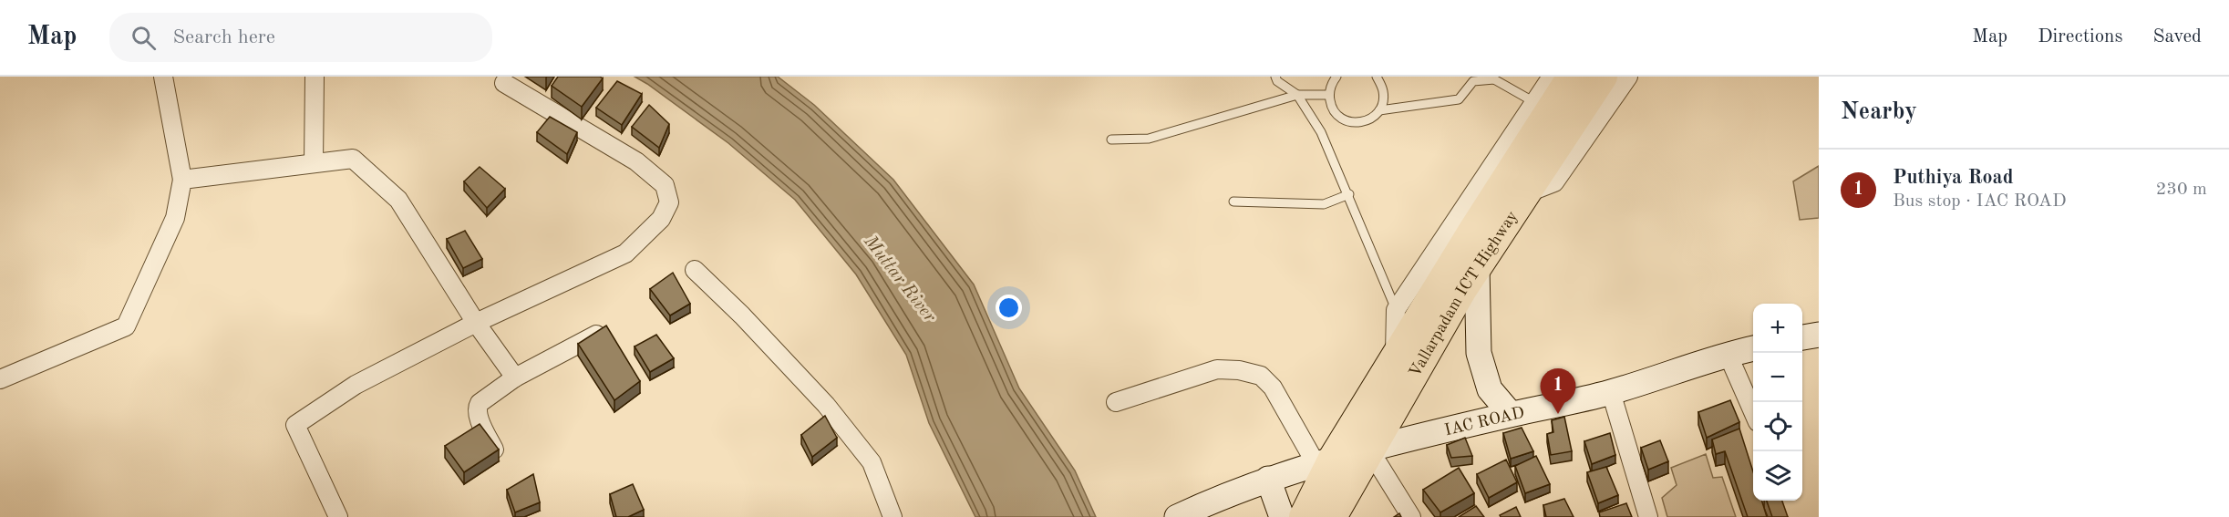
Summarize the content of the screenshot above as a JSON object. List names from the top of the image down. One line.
{"streets":{"highway":["Vallarpadam ICT Highway"],"main road":["IAC ROAD"]},"crossings":[["Vallarpadam ICT Highway","IAC ROAD"]],"water":["Muttar River"],"page":{"header":"Map","search":"Search here","nav":["Map","Directions","Saved"],"heading":"Nearby","list":[{"mark":"1","name":"Puthiya Road","note":"Bus stop · IAC ROAD","value":"230 m"}],"map_buttons":["+","−"],"pins":"1"}}
